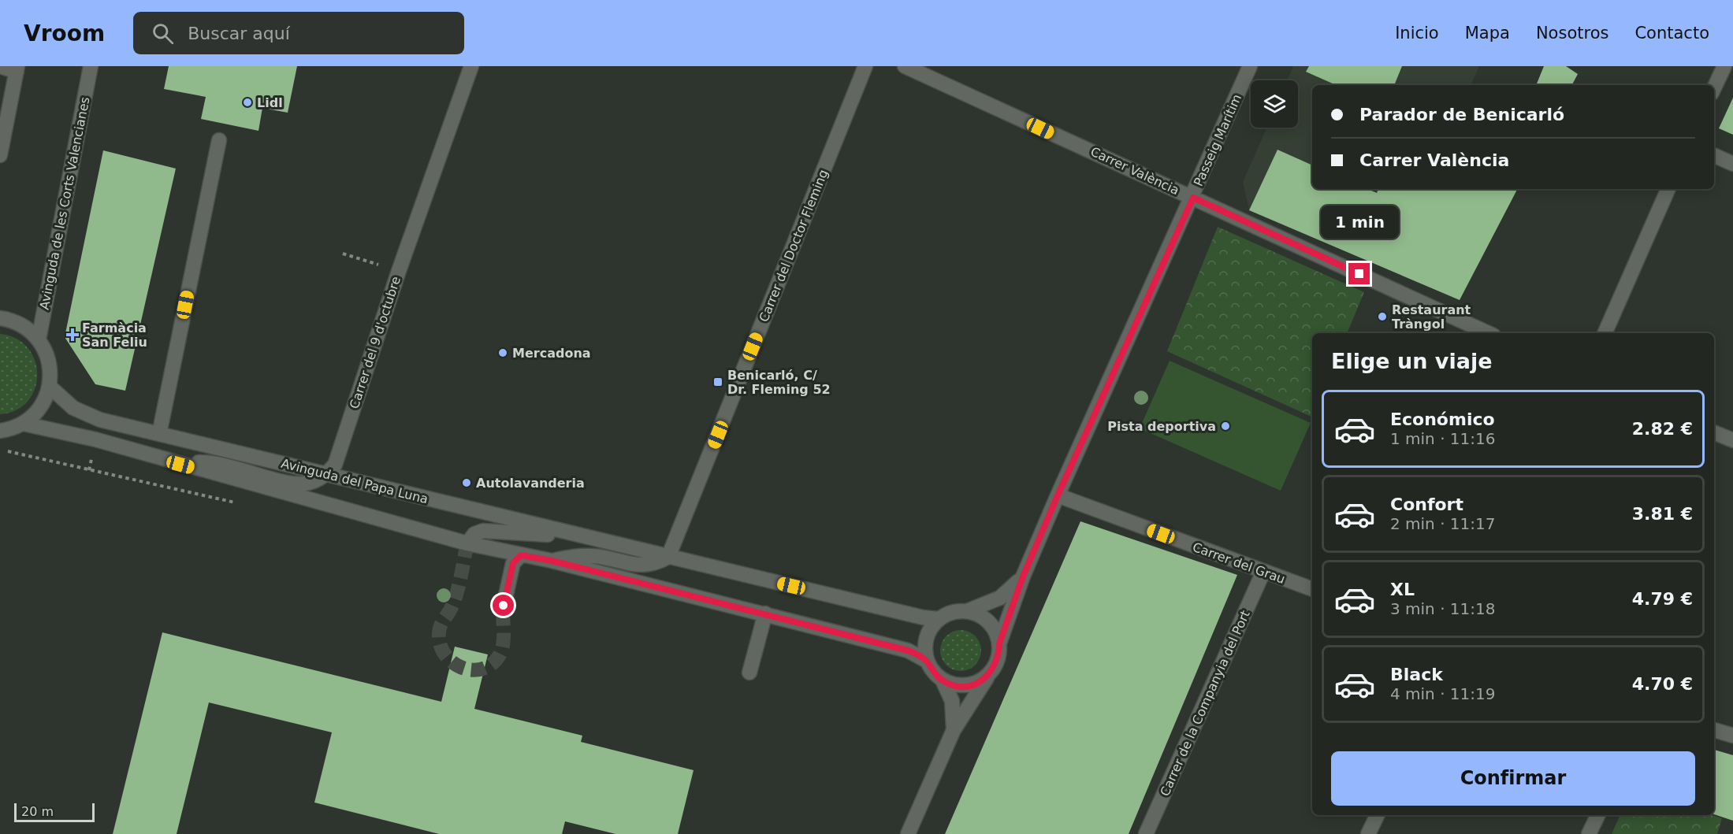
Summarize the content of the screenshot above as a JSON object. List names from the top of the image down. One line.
{"streets":{"street":["Passeig Marítim","Carrer València","Avinguda de les Corts Valencianes","Carrer del Doctor Fleming","Carrer del 9 d'octubre","Avinguda del Papa Luna","Carrer del Grau","Carrer de la Companyia del Port"]},"crossings":[["Passeig Marítim","Carrer València"],["Passeig Marítim","Avinguda del Papa Luna"],["Passeig Marítim","Carrer del Grau"],["Carrer del Doctor Fleming","Avinguda del Papa Luna"],["Carrer del 9 d'octubre","Avinguda del Papa Luna"],["Carrer del Grau","Carrer de la Companyia del Port"]],"places":{"other":["Lidl","Restaurant Tràngol","Mercadona","Pista deportiva","Autolavanderia"],"health":["Farmàcia San Feliu"],"transit":["Benicarló, C/ Dr. Fleming 52"]},"scale_bar":"20 m","page":{"header":"Vroom","search":"Buscar aquí","nav":["Inicio","Mapa","Nosotros","Contacto"],"banner":["Parador de Benicarló","Carrer València"],"bubble":"1 min","heading":"Elige un viaje","list":[{"name":"Económico","note":"1 min · 11:16","value":"2.82 €"},{"name":"Confort","note":"2 min · 11:17","value":"3.81 €"},{"name":"XL","note":"3 min · 11:18","value":"4.79 €"},{"name":"Black","note":"4 min · 11:19","value":"4.70 €"}],"buttons":"Confirmar","scale":"20 m"}}
